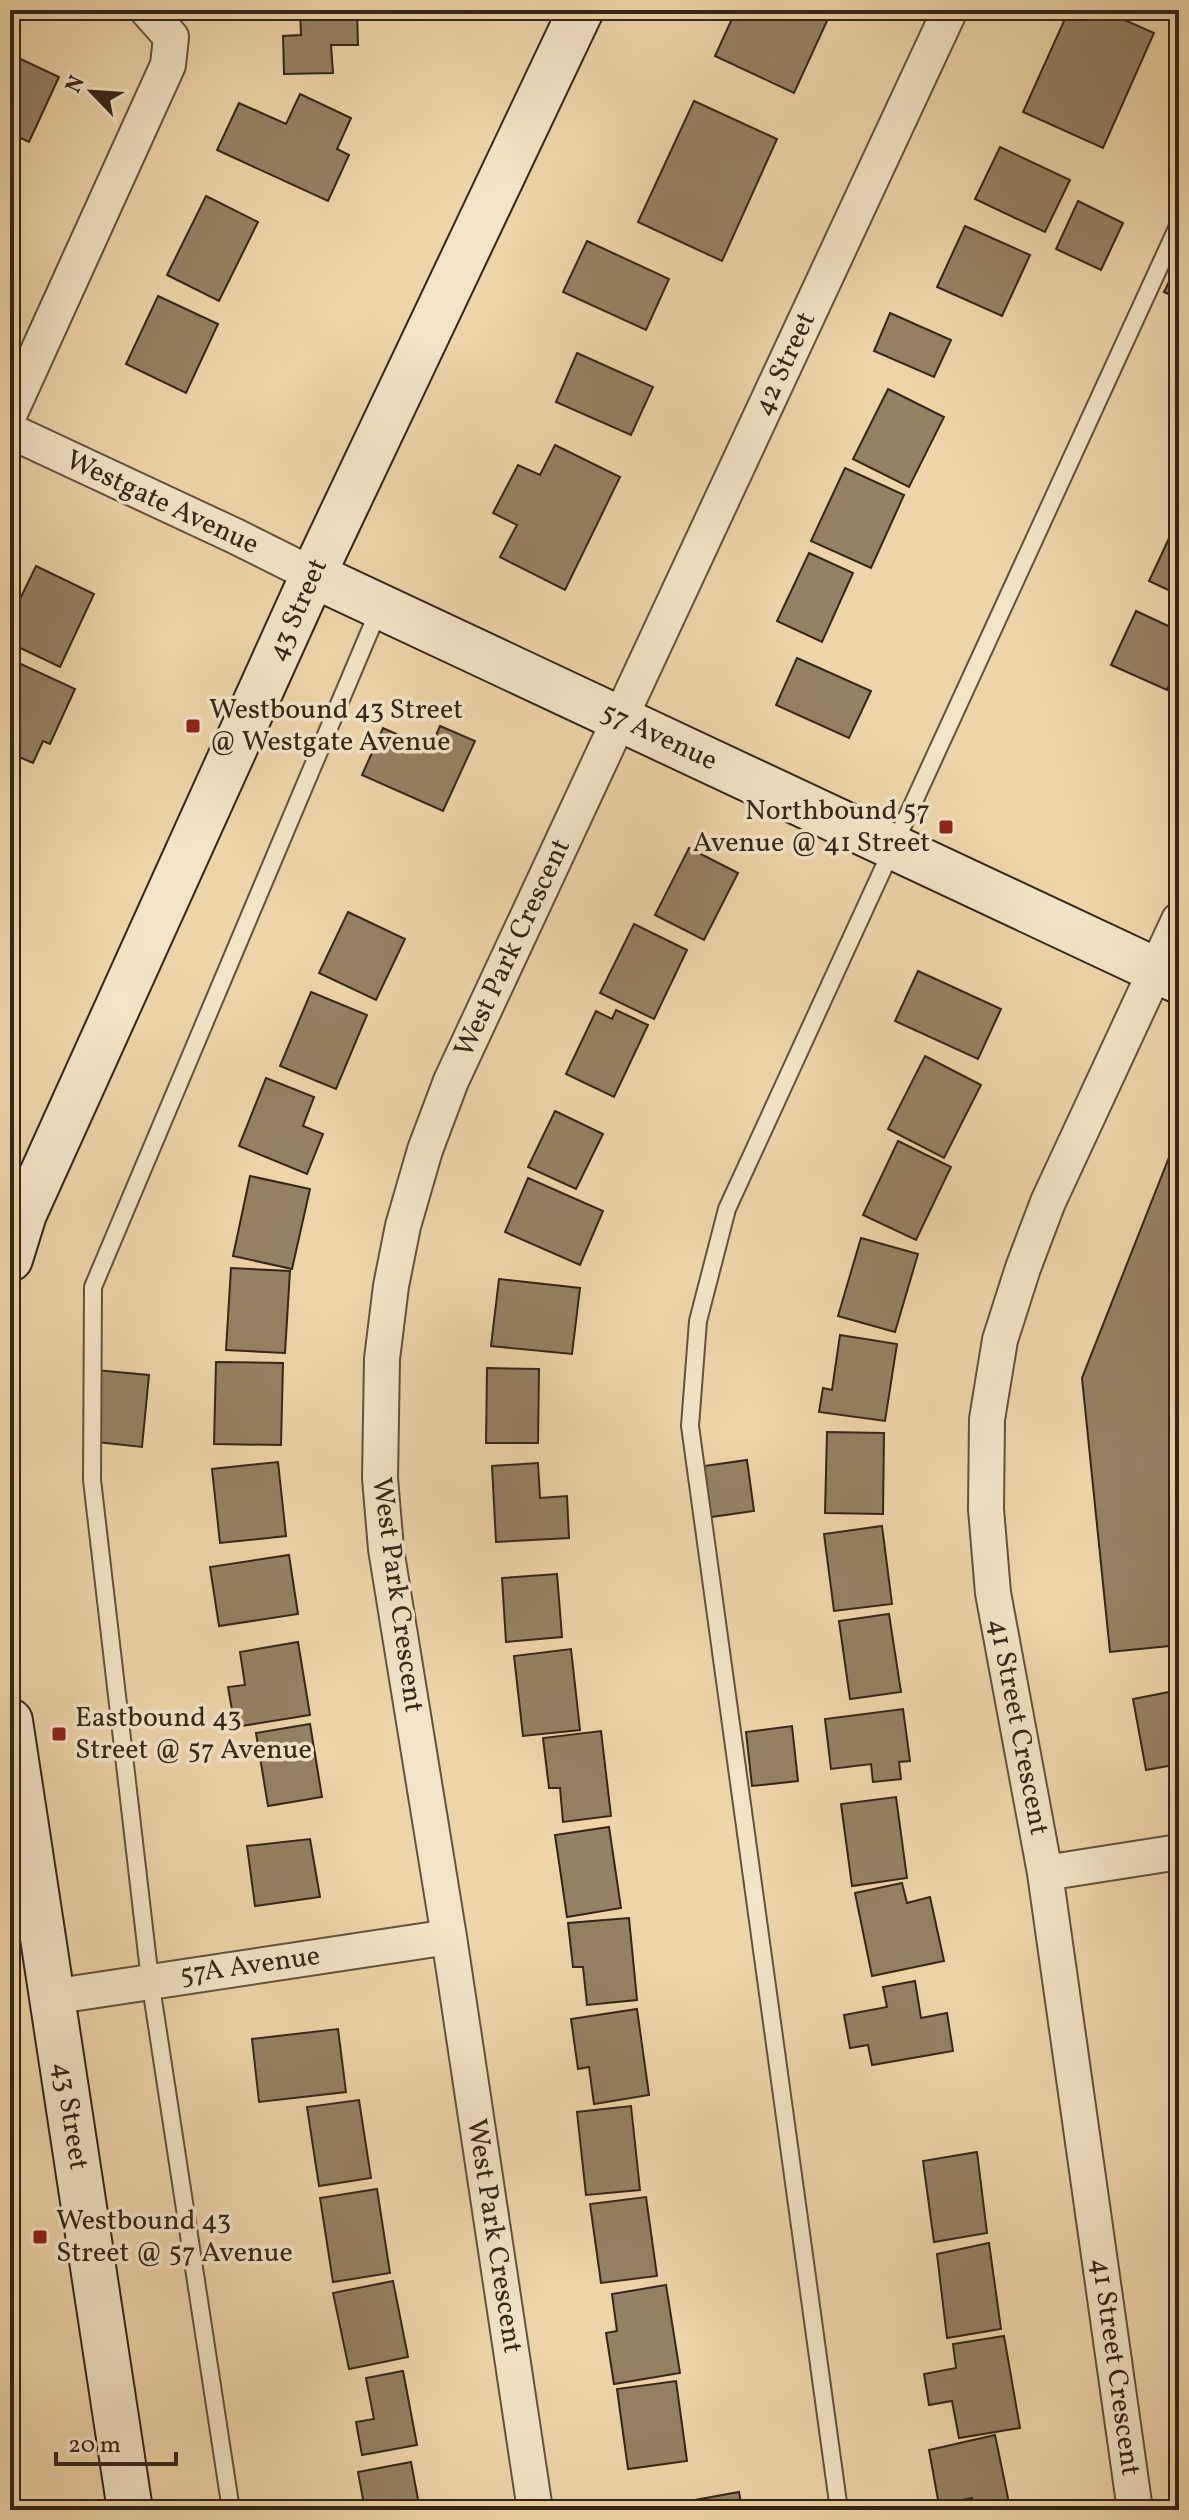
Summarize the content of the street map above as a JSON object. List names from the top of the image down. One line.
{"streets":{"street":["42 Street","Westgate Avenue","43 Street","57 Avenue","West Park Crescent","41 Street Crescent","57A Avenue"]},"crossings":[["42 Street","57 Avenue"],["42 Street","West Park Crescent"],["Westgate Avenue","43 Street"],["Westgate Avenue","57 Avenue"],["43 Street","57 Avenue"],["43 Street","57A Avenue"],["57 Avenue","West Park Crescent"],["57 Avenue","41 Street Crescent"],["West Park Crescent","57A Avenue"]],"places":{"transit":["Westbound 43 Street @ Westgate Avenue","Northbound 57 Avenue @ 41 Street","Eastbound 43 Street @ 57 Avenue","Westbound 43 Street @ 57 Avenue"]},"scale_bar":"20 m","north":"top left"}
